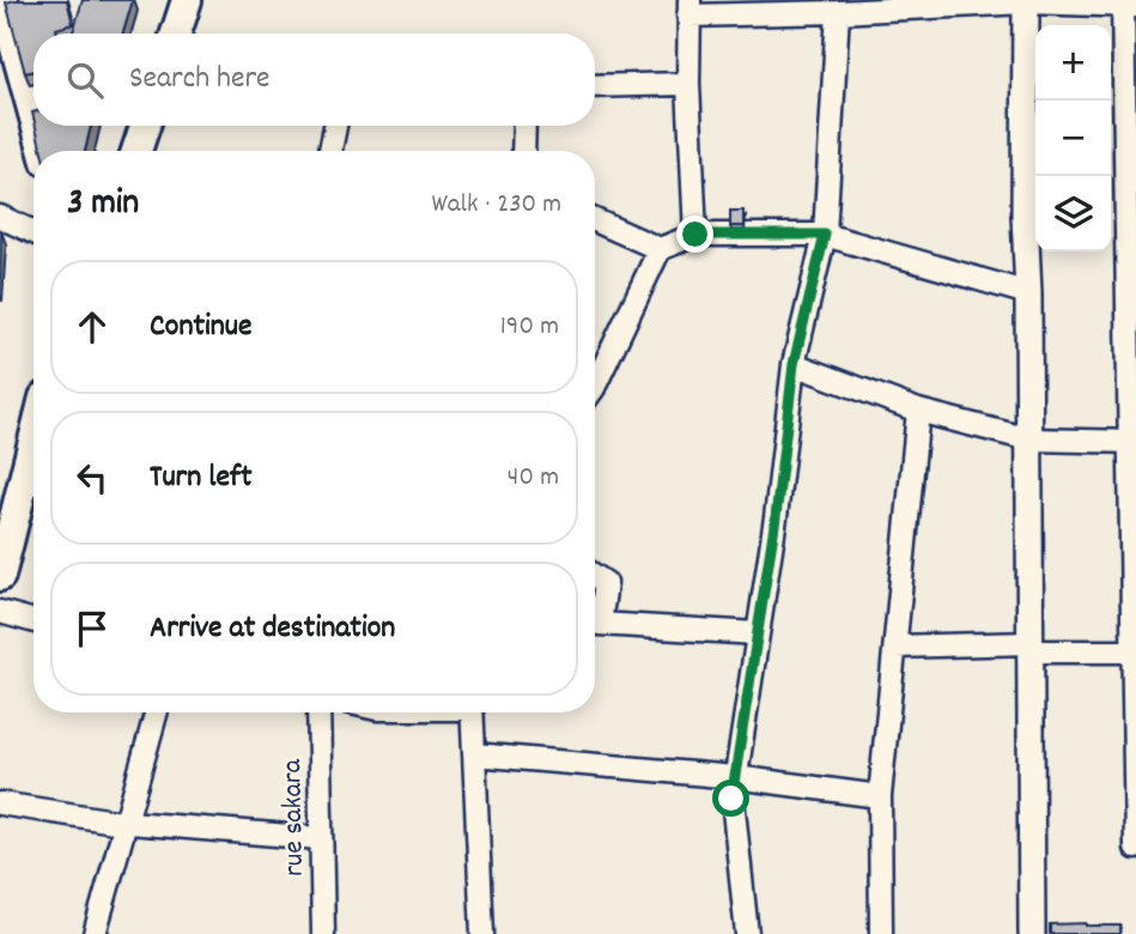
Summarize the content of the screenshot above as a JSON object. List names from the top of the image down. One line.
{"streets":{"street":["rue sakara"]},"page":{"map_buttons":["+","−"],"search":"Search here","heading":["3 min","Walk · 230 m"],"list":[["Continue","190 m"],["Turn left","40 m"],"Arrive at destination"]}}
